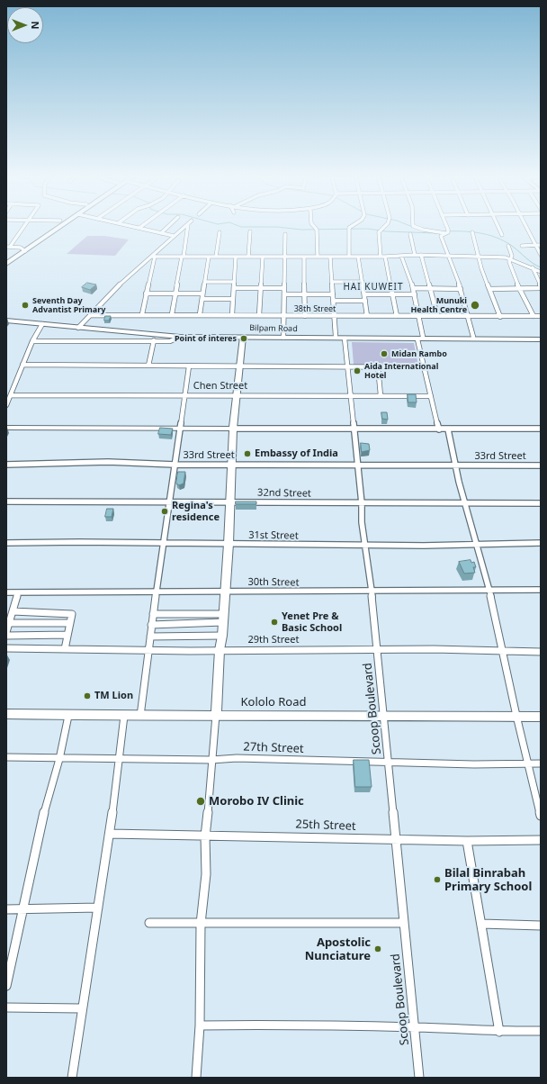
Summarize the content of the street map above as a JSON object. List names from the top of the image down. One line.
{"streets":{"main road":["Bilpam Road"],"street":["38th Street","Chen Street","33rd Street","32nd Street","31st Street","30th Street","29th Street","Kololo Road","Scoop Boulevard","27th Street","25th Street"]},"crossings":[["Bilpam Road","Scoop Boulevard"],["Chen Street","Scoop Boulevard"],["33rd Street","Scoop Boulevard"],["32nd Street","Scoop Boulevard"],["31st Street","Scoop Boulevard"],["30th Street","Scoop Boulevard"],["29th Street","Scoop Boulevard"],["Kololo Road","Scoop Boulevard"],["Scoop Boulevard","27th Street"],["Scoop Boulevard","25th Street"]],"districts":["HAI KUWEIT"],"places":["Seventh Day Advantist Primary","Munuki Health Centre","Point of interes","Midan Rambo","Aida International Hotel","Embassy of India","Regina's residence","Yenet Pre & Basic School","TM Lion","Morobo IV Clinic","Bilal Binrabah Primary School","Apostolic Nunciature"],"north":"right"}
